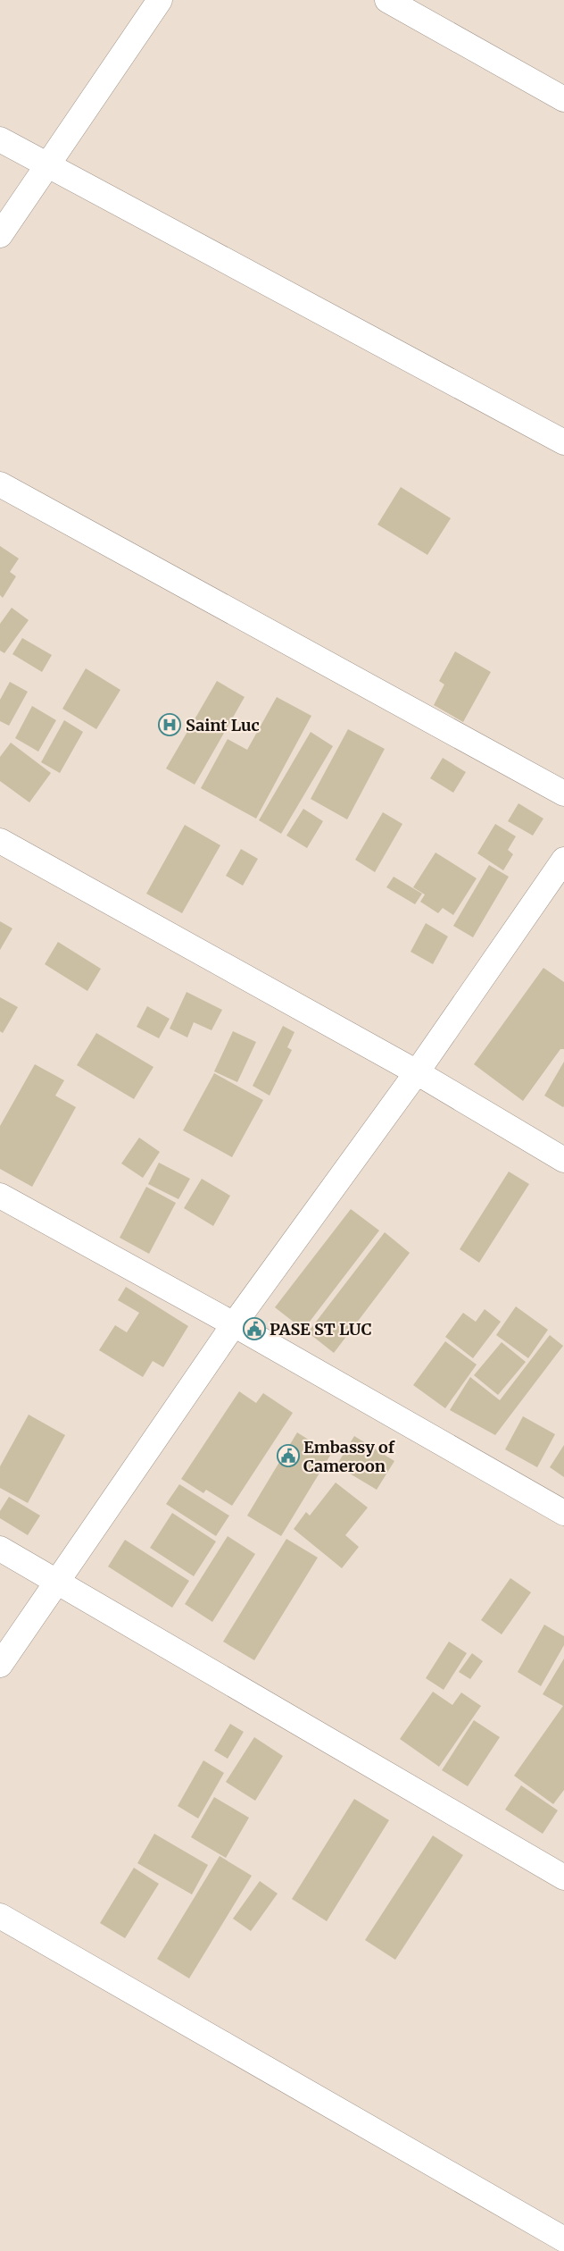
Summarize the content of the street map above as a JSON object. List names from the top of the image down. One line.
{"places":{"hospital":["Saint Luc"],"public building":["PASE ST LUC","Embassy of Cameroon"]}}
